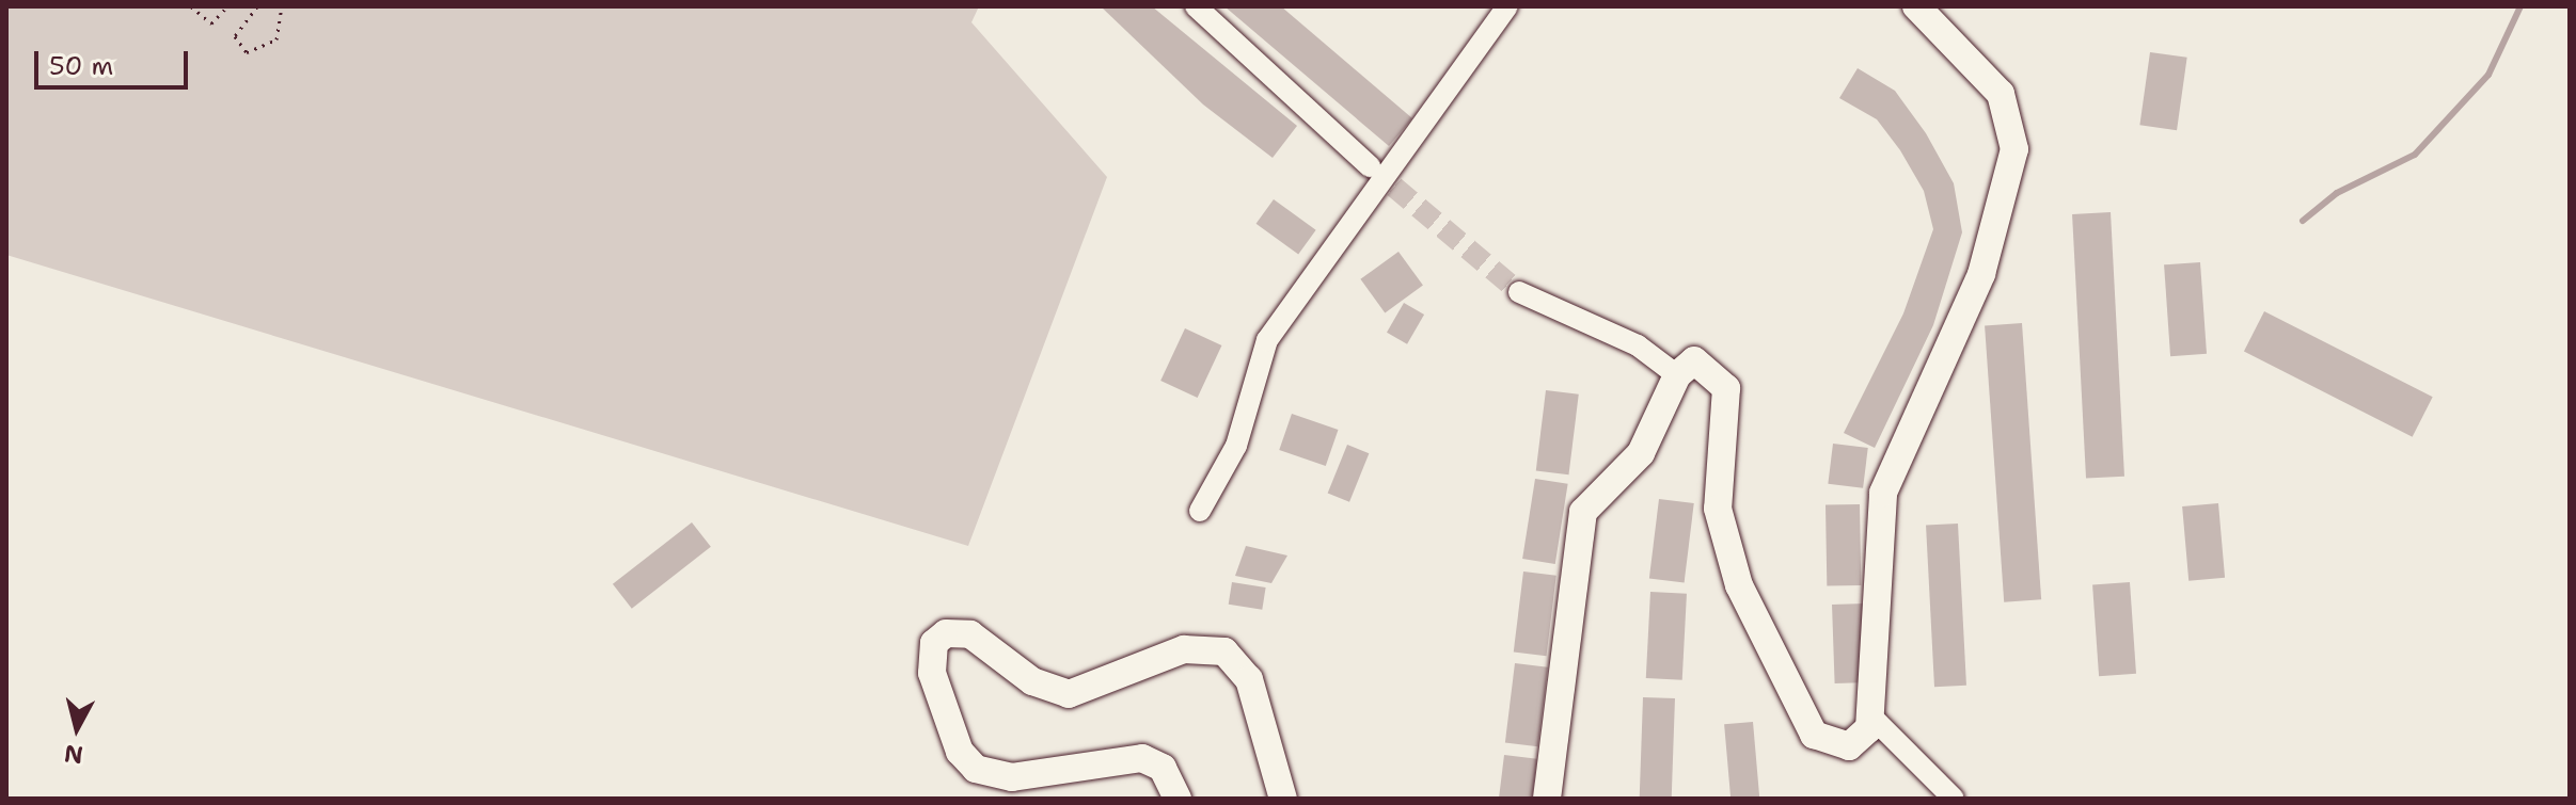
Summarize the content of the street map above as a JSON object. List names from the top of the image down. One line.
{"scale_bar":"50 m","north":"bottom"}
